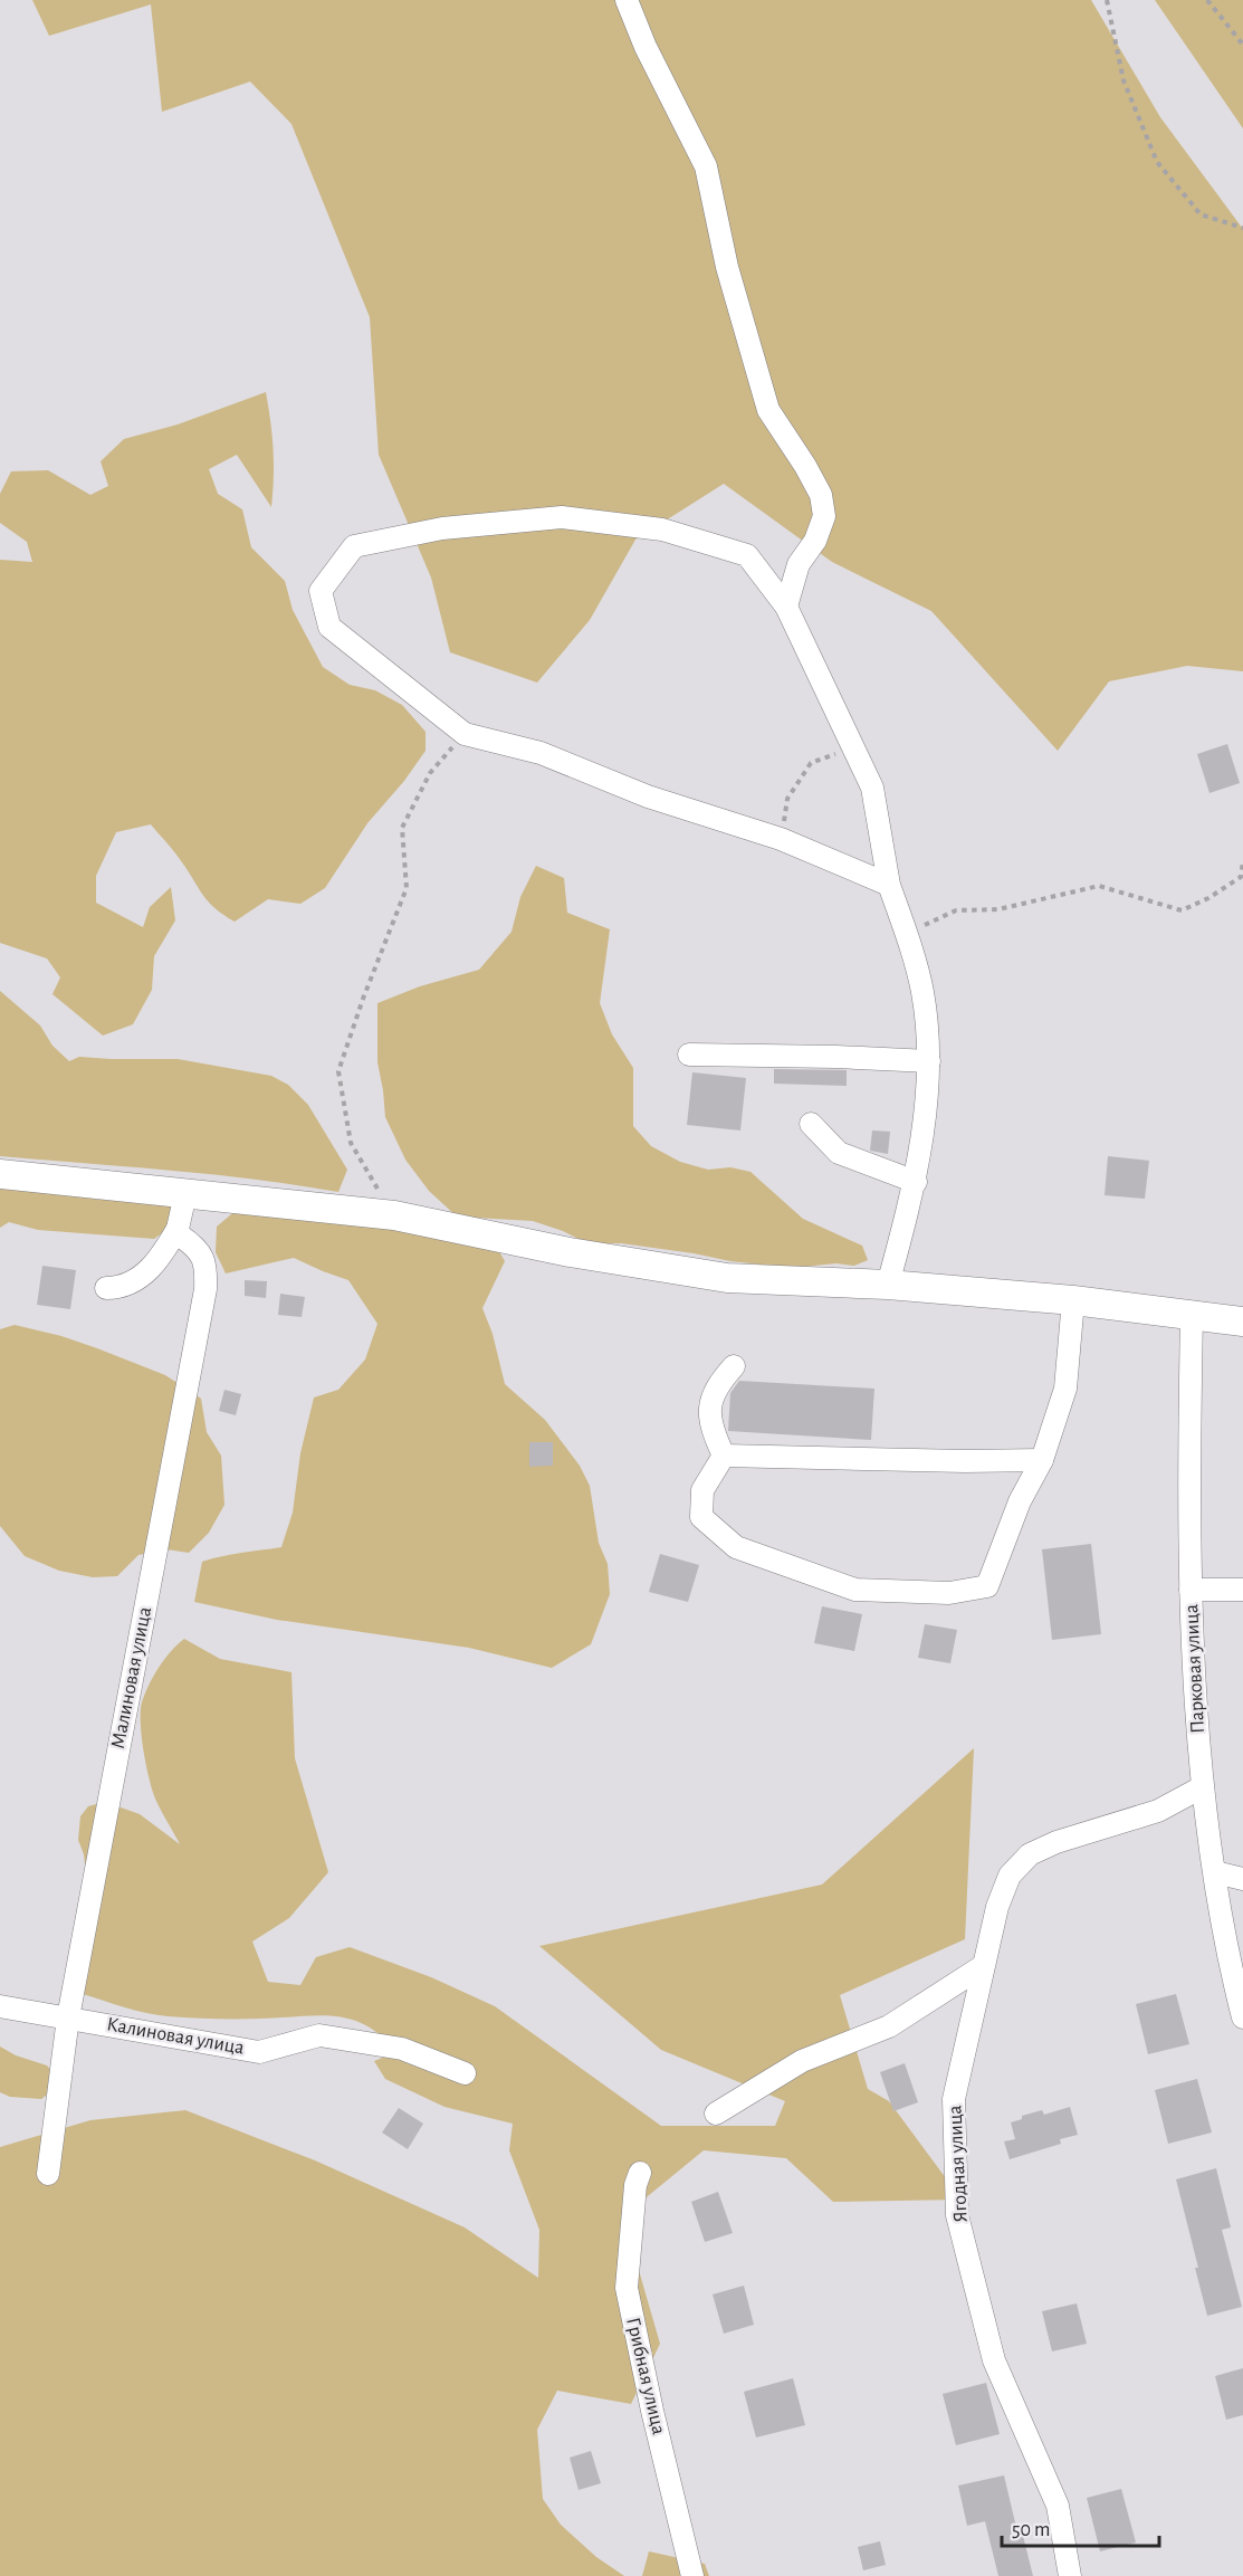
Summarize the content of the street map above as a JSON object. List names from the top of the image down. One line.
{"streets":{"street":["Парковая улица","Малиновая улица","Калиновая улица","Ягодная улица","Грибная улица"]},"crossings":[["Парковая улица","Ягодная улица"],["Малиновая улица","Калиновая улица"]],"scale_bar":"50 m"}
